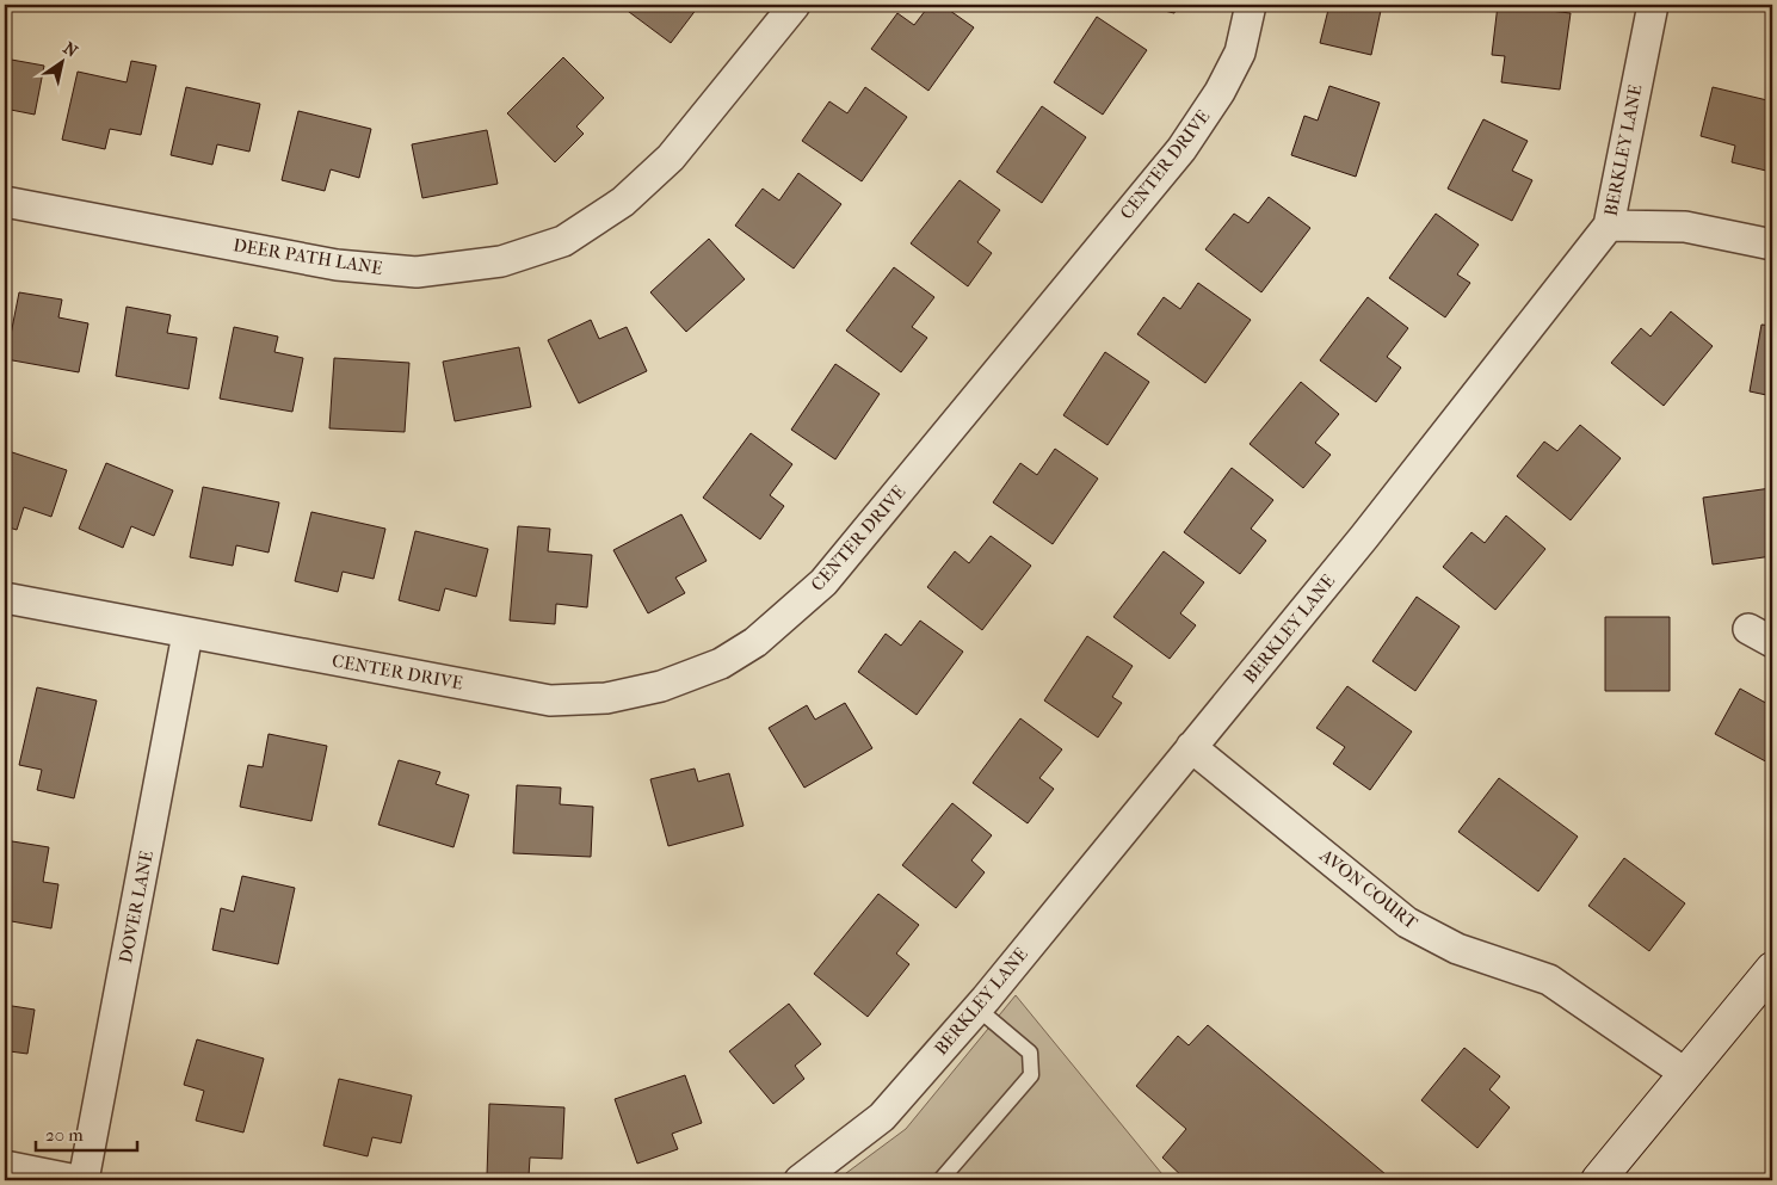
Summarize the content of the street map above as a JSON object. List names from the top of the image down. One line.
{"streets":{"street":["BERKLEY LANE","CENTER DRIVE","DEER PATH LANE","AVON COURT","DOVER LANE"]},"crossings":[["BERKLEY LANE","AVON COURT"],["CENTER DRIVE","DOVER LANE"]],"scale_bar":"20 m","north":"top right"}
